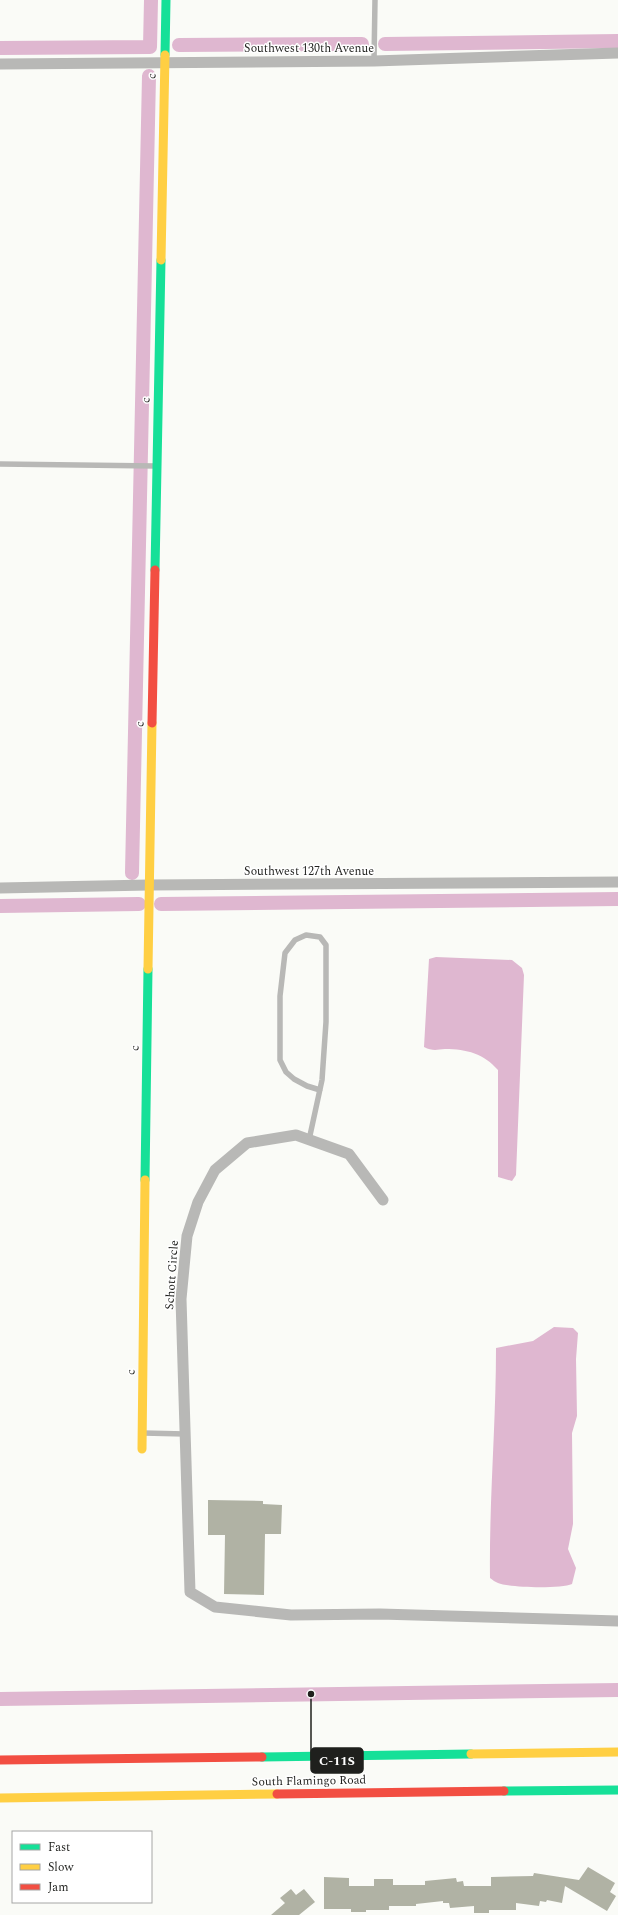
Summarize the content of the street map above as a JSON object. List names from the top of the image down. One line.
{"streets":{"main road":["c","South Flamingo Road"],"street":["Southwest 130th Avenue","Southwest 127th Avenue","Schott Circle"]},"crossings":[["Southwest 130th Avenue","c"],["c","Southwest 127th Avenue"]],"places":["C-11S"],"legend":["Fast","Slow","Jam"]}
